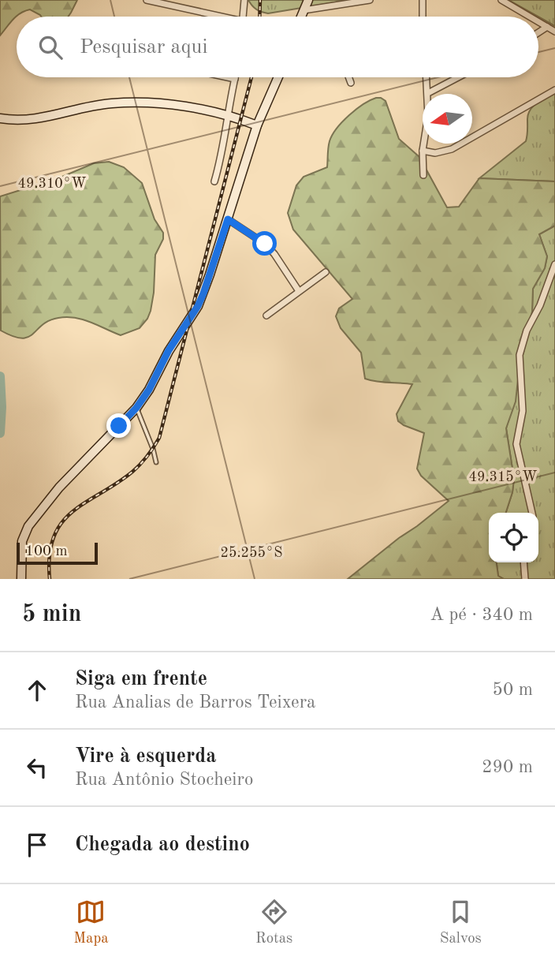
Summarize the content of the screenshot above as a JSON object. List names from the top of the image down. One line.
{"scale_bar":"100 m","north":"left","page":{"search":"Pesquisar aqui","scale":"100 m","heading":["5 min","A pé · 340 m"],"list":[["Siga em frente","Rua Analias de Barros Teixera","50 m"],["Vire à esquerda","Rua Antônio Stocheiro","290 m"],"Chegada ao destino"],"nav":["Mapa","Rotas","Salvos"]},"coordinates":["49.310°W","49.315°W","25.255°S"]}
